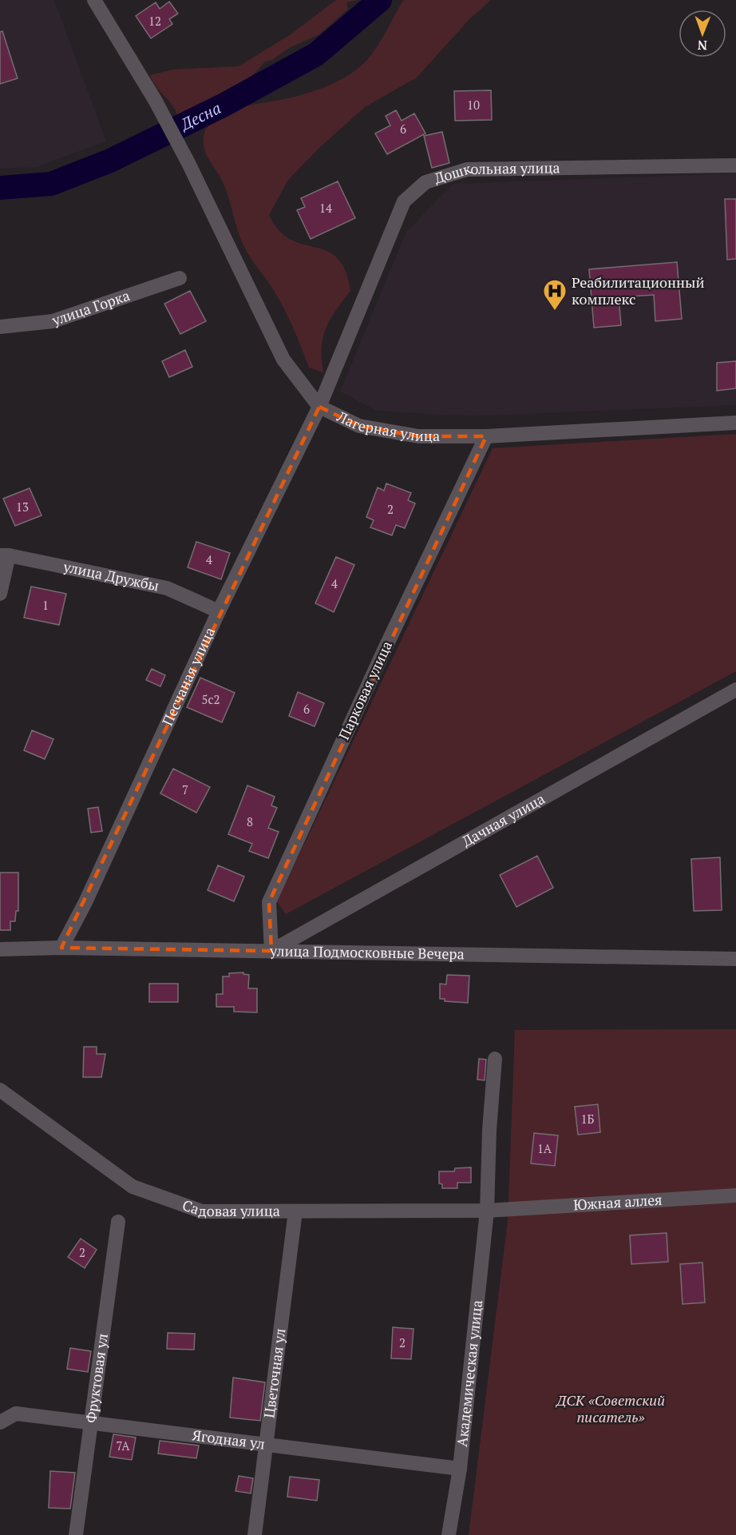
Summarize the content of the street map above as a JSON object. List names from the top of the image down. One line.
{"streets":{"street":["Дошкольная улица","улица Горка","Лагерная улица","улица Дружбы","Песчаная улица","Парковая улица","Дачная улица","улица Подмосковные Вечера","Южная аллея","Садовая улица","Цветочная ул","Академическая улица","Фруктовая ул","Ягодная ул"]},"crossings":[["Дошкольная улица","Лагерная улица"],["Дошкольная улица","Песчаная улица"],["Лагерная улица","Песчаная улица"],["Лагерная улица","Парковая улица"],["улица Дружбы","Песчаная улица"],["Песчаная улица","улица Подмосковные Вечера"],["Парковая улица","Дачная улица"],["Парковая улица","улица Подмосковные Вечера"],["Дачная улица","улица Подмосковные Вечера"],["Южная аллея","Садовая улица"],["Южная аллея","Академическая улица"],["Садовая улица","Цветочная ул"],["Садовая улица","Академическая улица"],["Цветочная ул","Ягодная ул"],["Академическая улица","Ягодная ул"],["Фруктовая ул","Ягодная ул"]],"water":["Десна"],"parks":["ДСК «Советский писатель»"],"places":{"hospital":["Реабилитационный комплекс"]},"house_numbers":["12","10","6","14","13","2","4","4","1","5с2","6","7","8","1Б","1А","2","2","7А"],"north":"bottom"}
